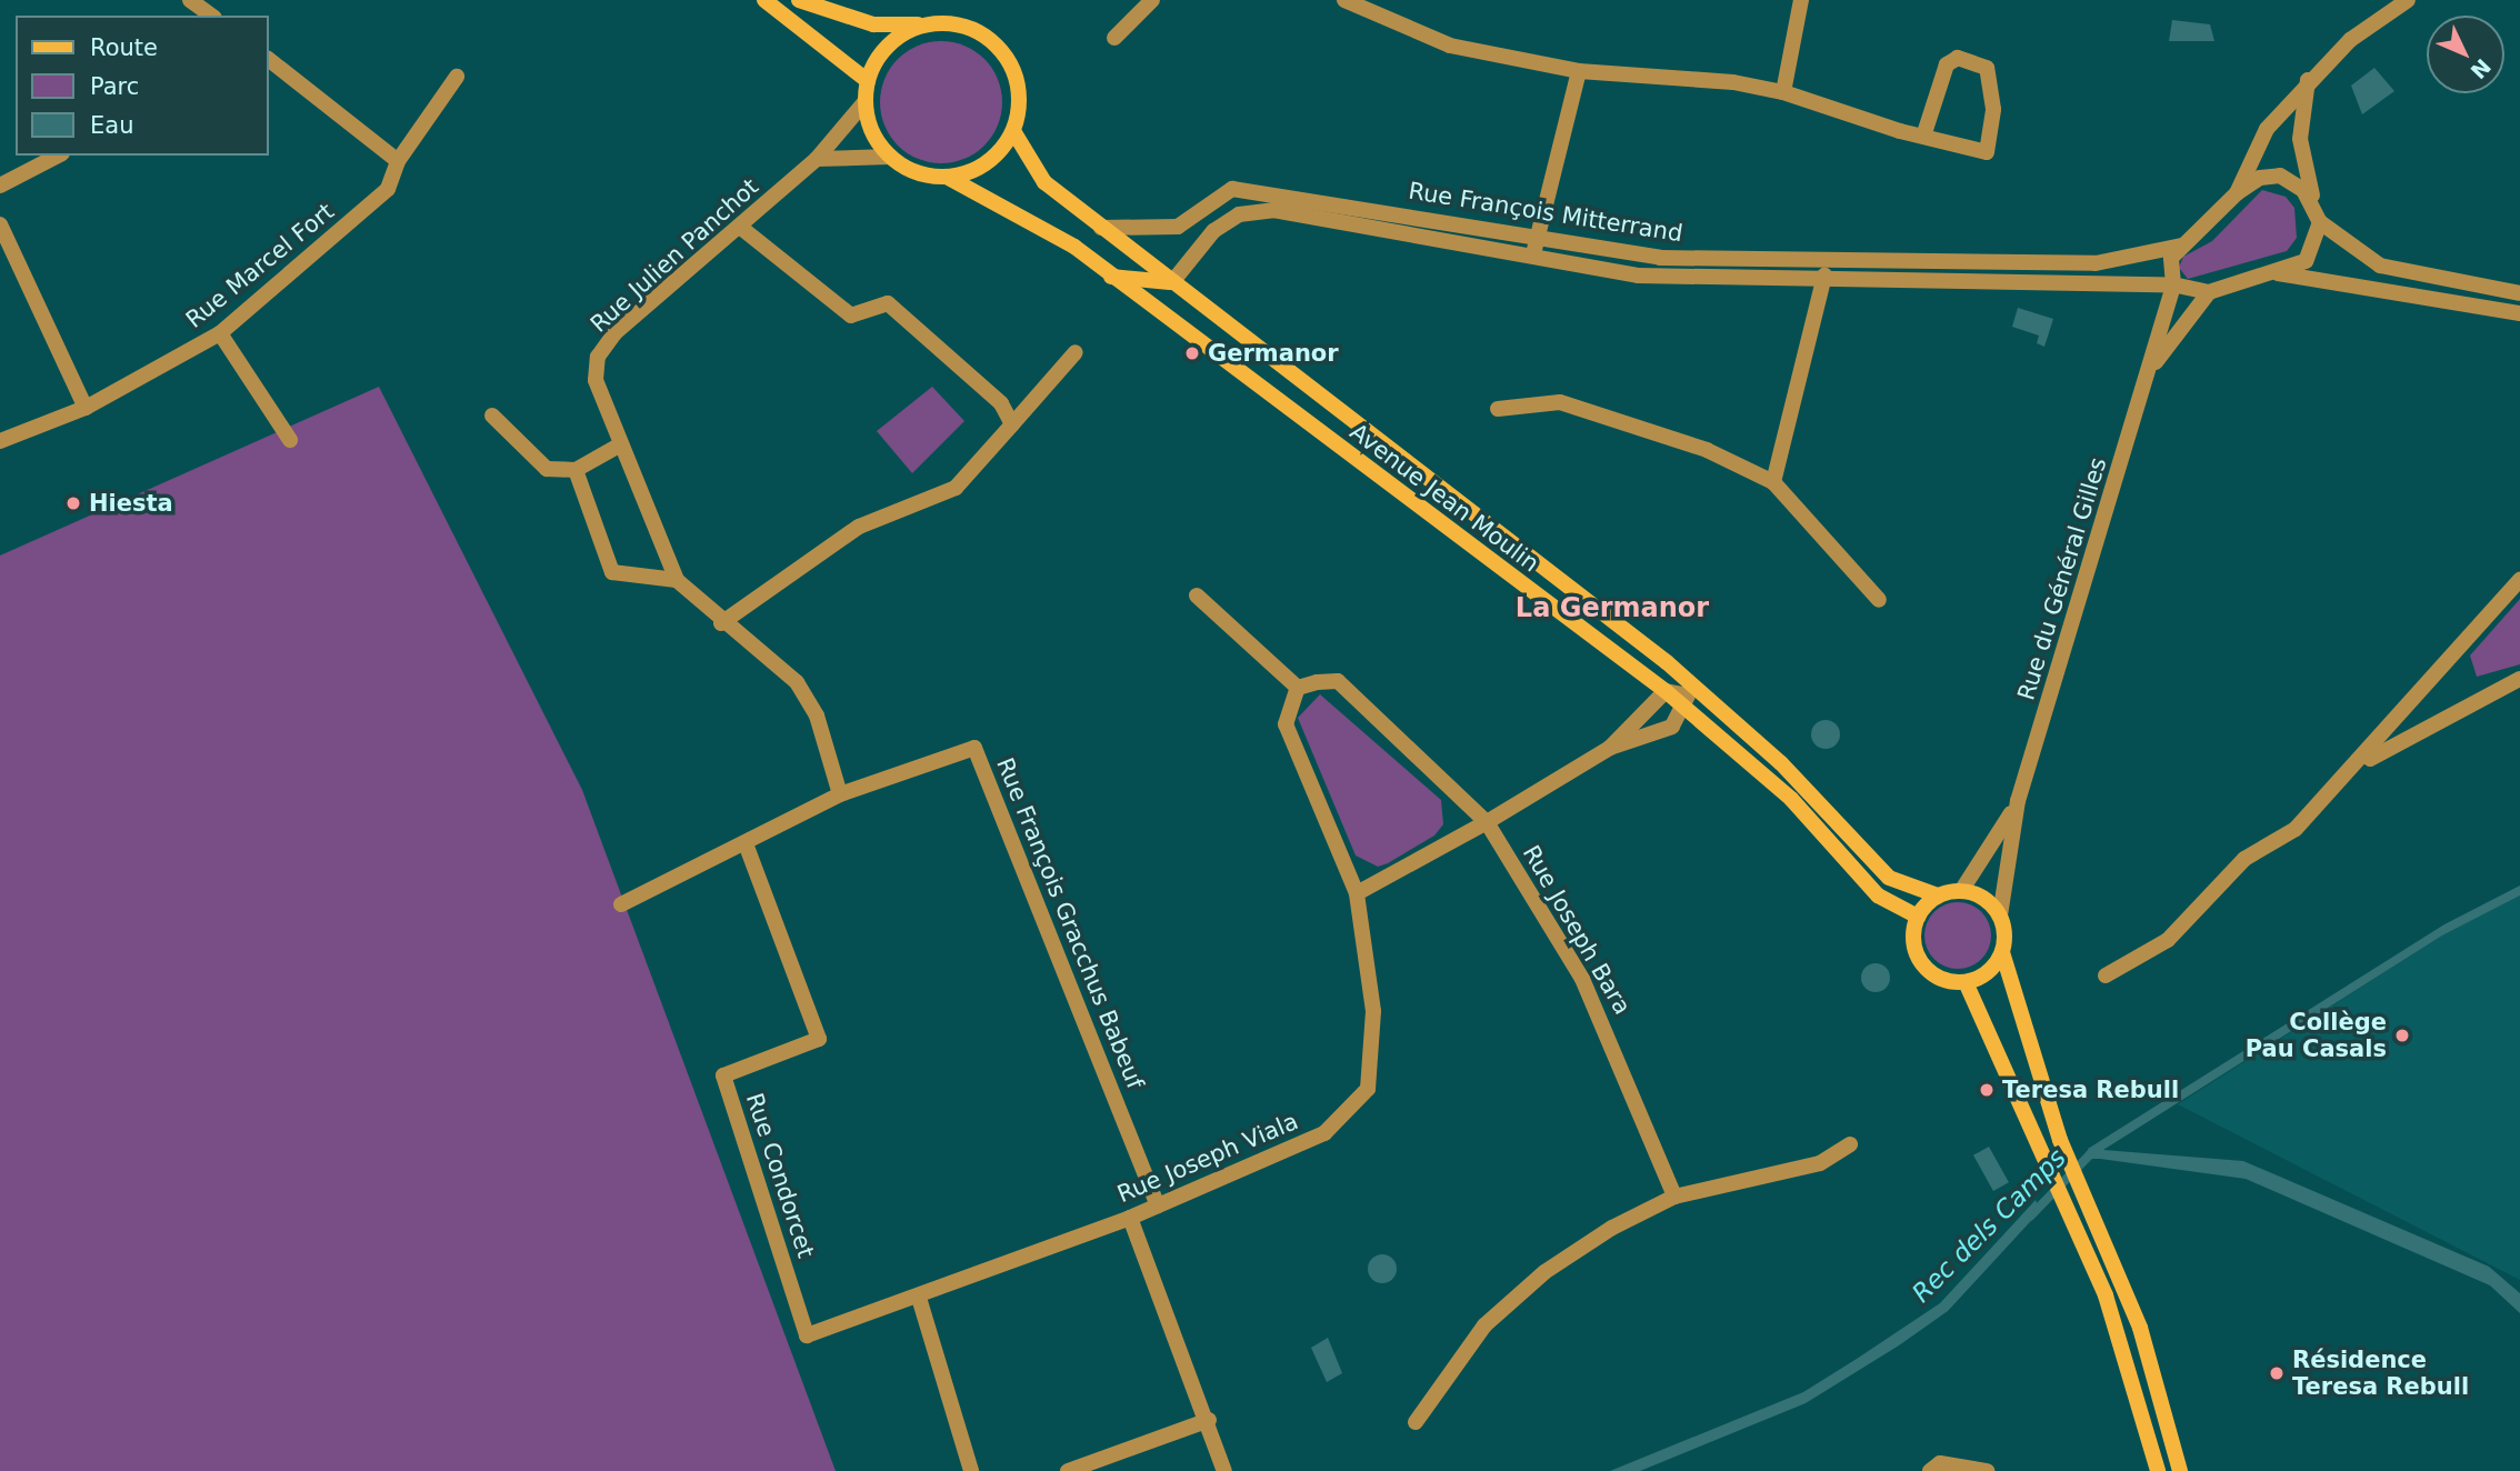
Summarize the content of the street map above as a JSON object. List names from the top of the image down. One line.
{"streets":{"main road":["Avenue Jean Moulin"],"street":["Rue François Mitterrand","Rue Julien Panchot","Rue Marcel Fort","Rue du Général Gilles","Rue François Gracchus Babeuf","Rue Joseph Bara","Rue Joseph Viala","Rue Condorcet"]},"crossings":[["Rue François Mitterrand","Avenue Jean Moulin"],["Rue François Mitterrand","Rue du Général Gilles"],["Rue Julien Panchot","Avenue Jean Moulin"],["Rue Julien Panchot","Rue François Gracchus Babeuf"],["Avenue Jean Moulin","Rue du Général Gilles"],["Rue François Gracchus Babeuf","Rue Joseph Viala"],["Rue Joseph Viala","Rue Condorcet"]],"districts":["La Germanor"],"water":["Rec dels Camps"],"places":["Germanor","Hiesta","Collège Pau Casals","Teresa Rebull","Résidence Teresa Rebull"],"legend":["Route","Parc","Eau"],"north":"bottom right"}
